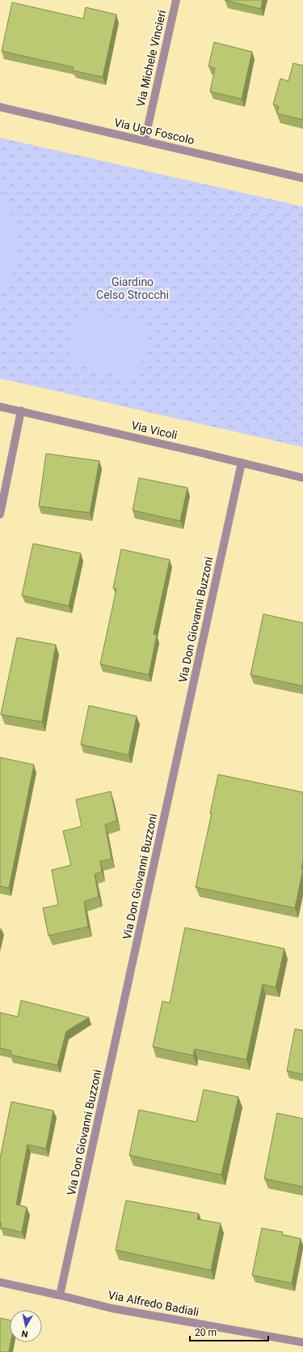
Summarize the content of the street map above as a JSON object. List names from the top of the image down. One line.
{"streets":{"street":["Via Michele Vincieri","Via Ugo Foscolo","Via Vicoli","Via Don Giovanni Buzzoni","Via Alfredo Badiali"]},"crossings":[["Via Michele Vincieri","Via Ugo Foscolo"],["Via Vicoli","Via Don Giovanni Buzzoni"],["Via Don Giovanni Buzzoni","Via Alfredo Badiali"]],"parks":["Giardino Celso Strocchi"],"scale_bar":"20 m","north":"bottom"}
